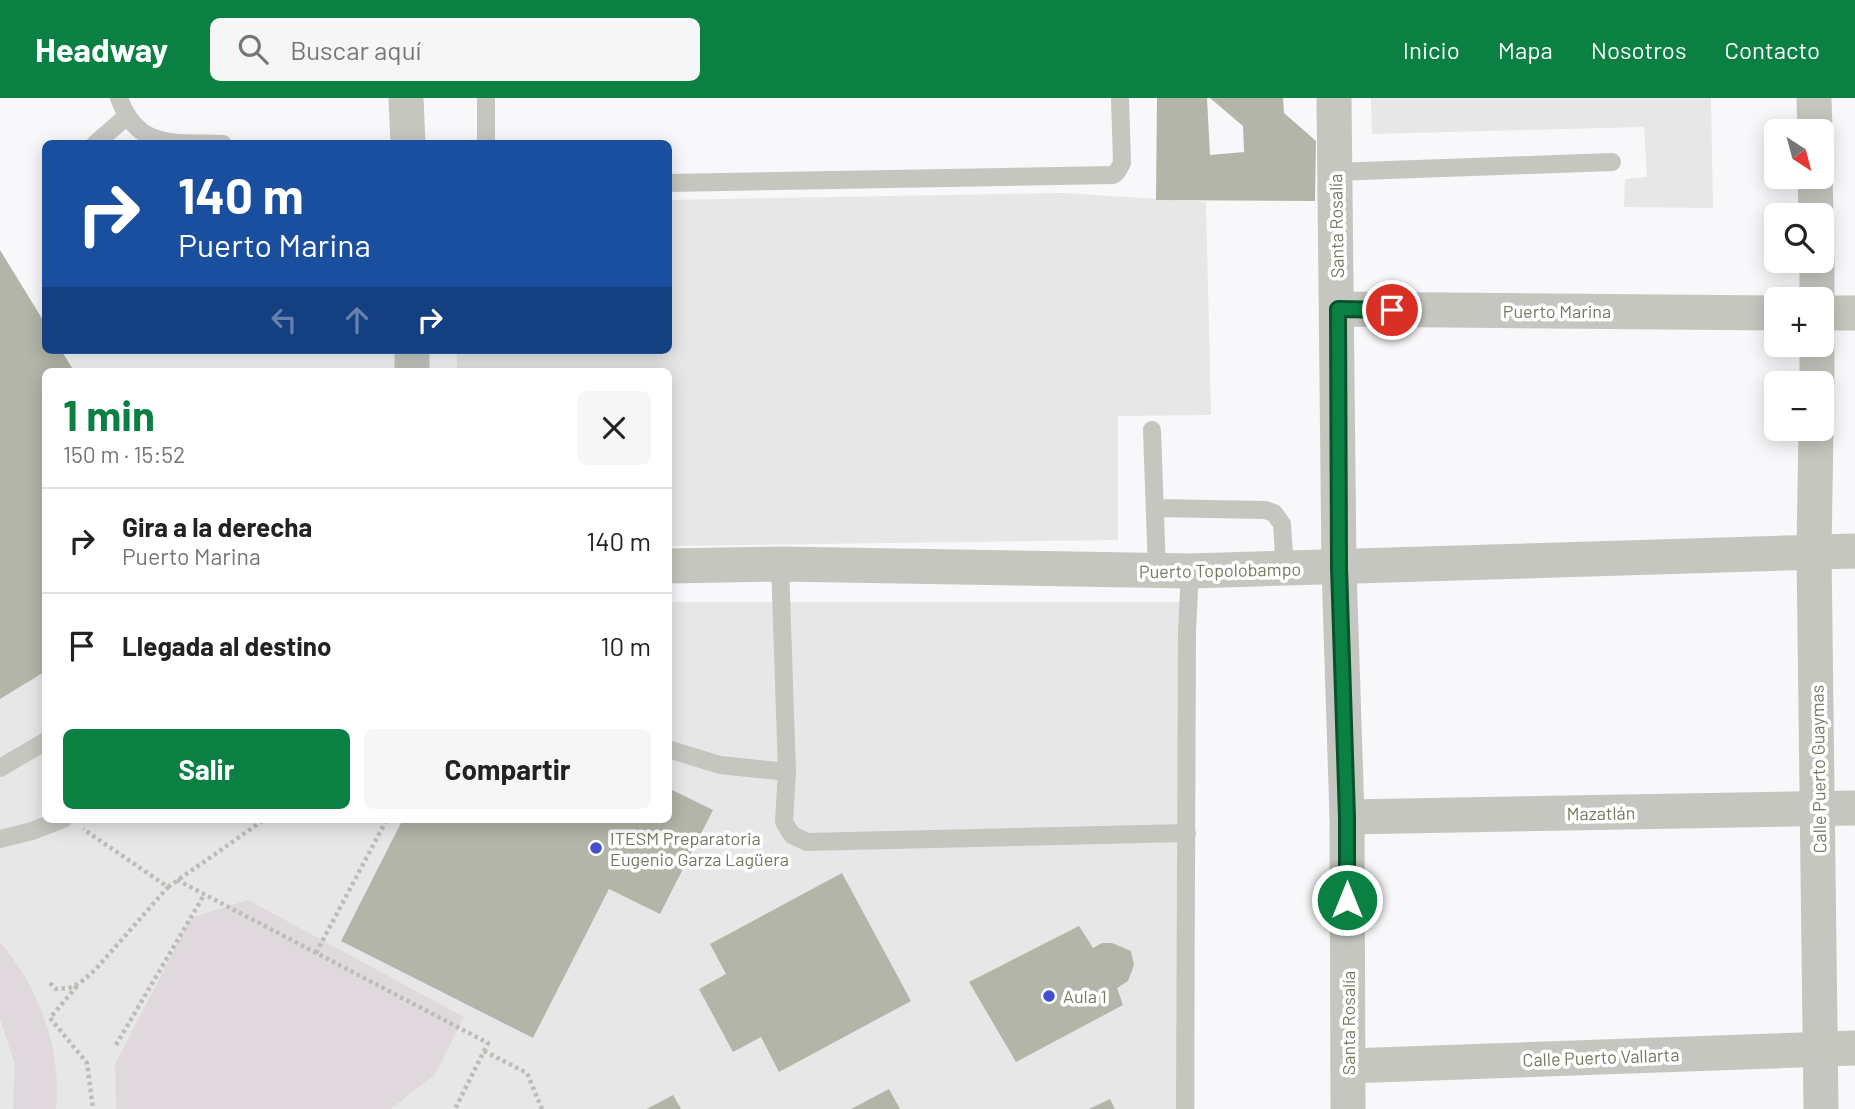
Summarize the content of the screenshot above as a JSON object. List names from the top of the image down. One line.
{"streets":{"street":["Santa Rosalía","Puerto Marina","Puerto Topolobampo","Calle Puerto Guaymas","Mazatlán","Calle Puerto Vallarta"]},"crossings":[["Santa Rosalía","Puerto Marina"],["Santa Rosalía","Puerto Topolobampo"],["Santa Rosalía","Mazatlán"],["Santa Rosalía","Calle Puerto Vallarta"],["Puerto Topolobampo","Calle Puerto Guaymas"],["Calle Puerto Guaymas","Mazatlán"],["Calle Puerto Guaymas","Calle Puerto Vallarta"]],"places":["ITESM Preparatoria Eugenio Garza Lagüera","Aula 1"],"north":"bottom right","page":{"header":"Headway","search":"Buscar aquí","nav":["Inicio","Mapa","Nosotros","Contacto"],"map_buttons":["+","−"],"turn":["140 m","Puerto Marina"],"heading":["1 min","150 m · 15:52"],"list":[{"name":"Gira a la derecha","note":"Puerto Marina","value":"140 m"},{"name":"Llegada al destino","value":"10 m"}],"buttons":["Salir","Compartir"]}}
